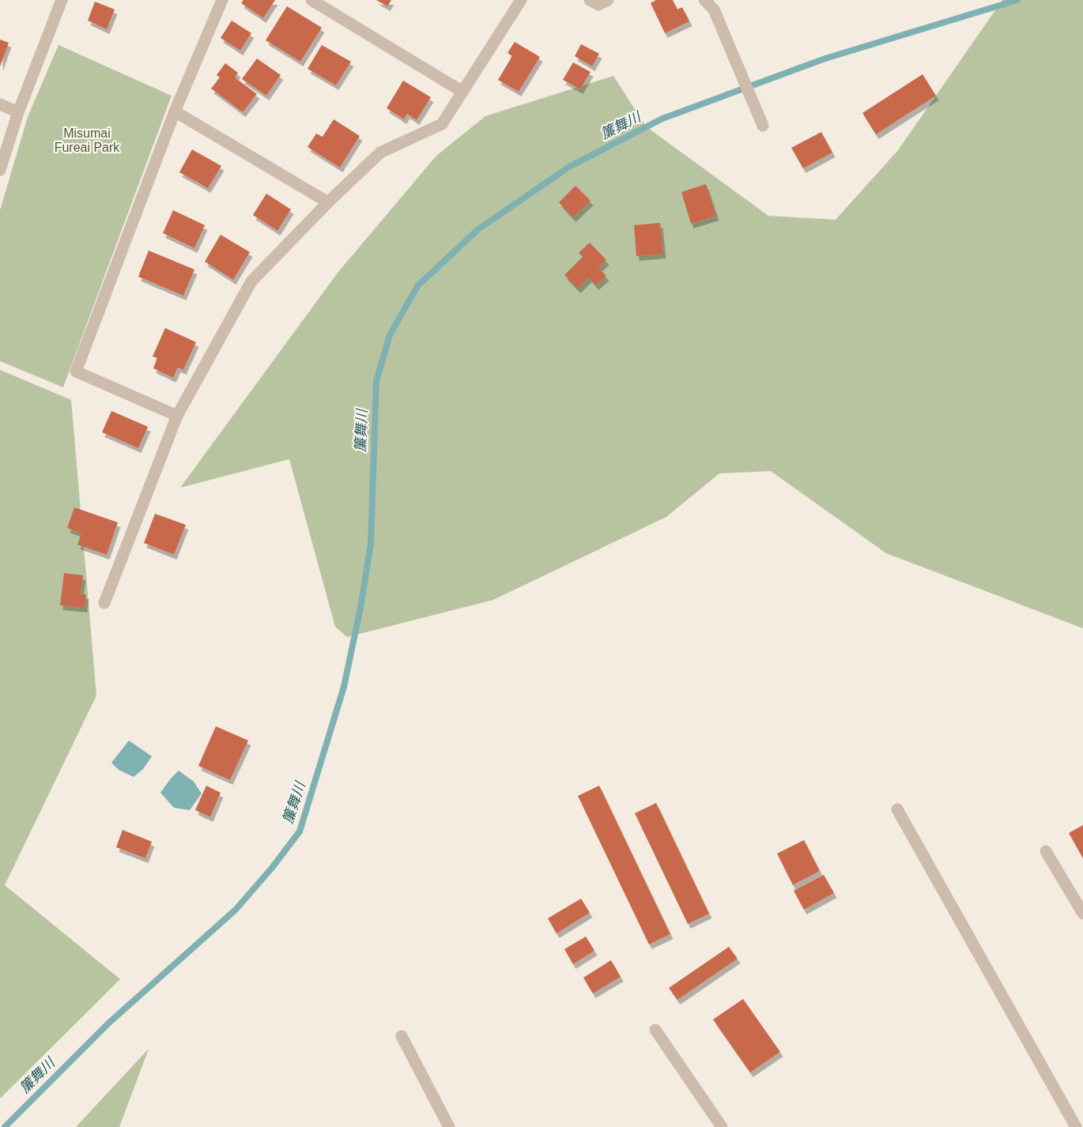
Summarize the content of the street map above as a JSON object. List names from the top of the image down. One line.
{"water":["簾舞川"],"parks":["Misumai Fureai Park"]}
